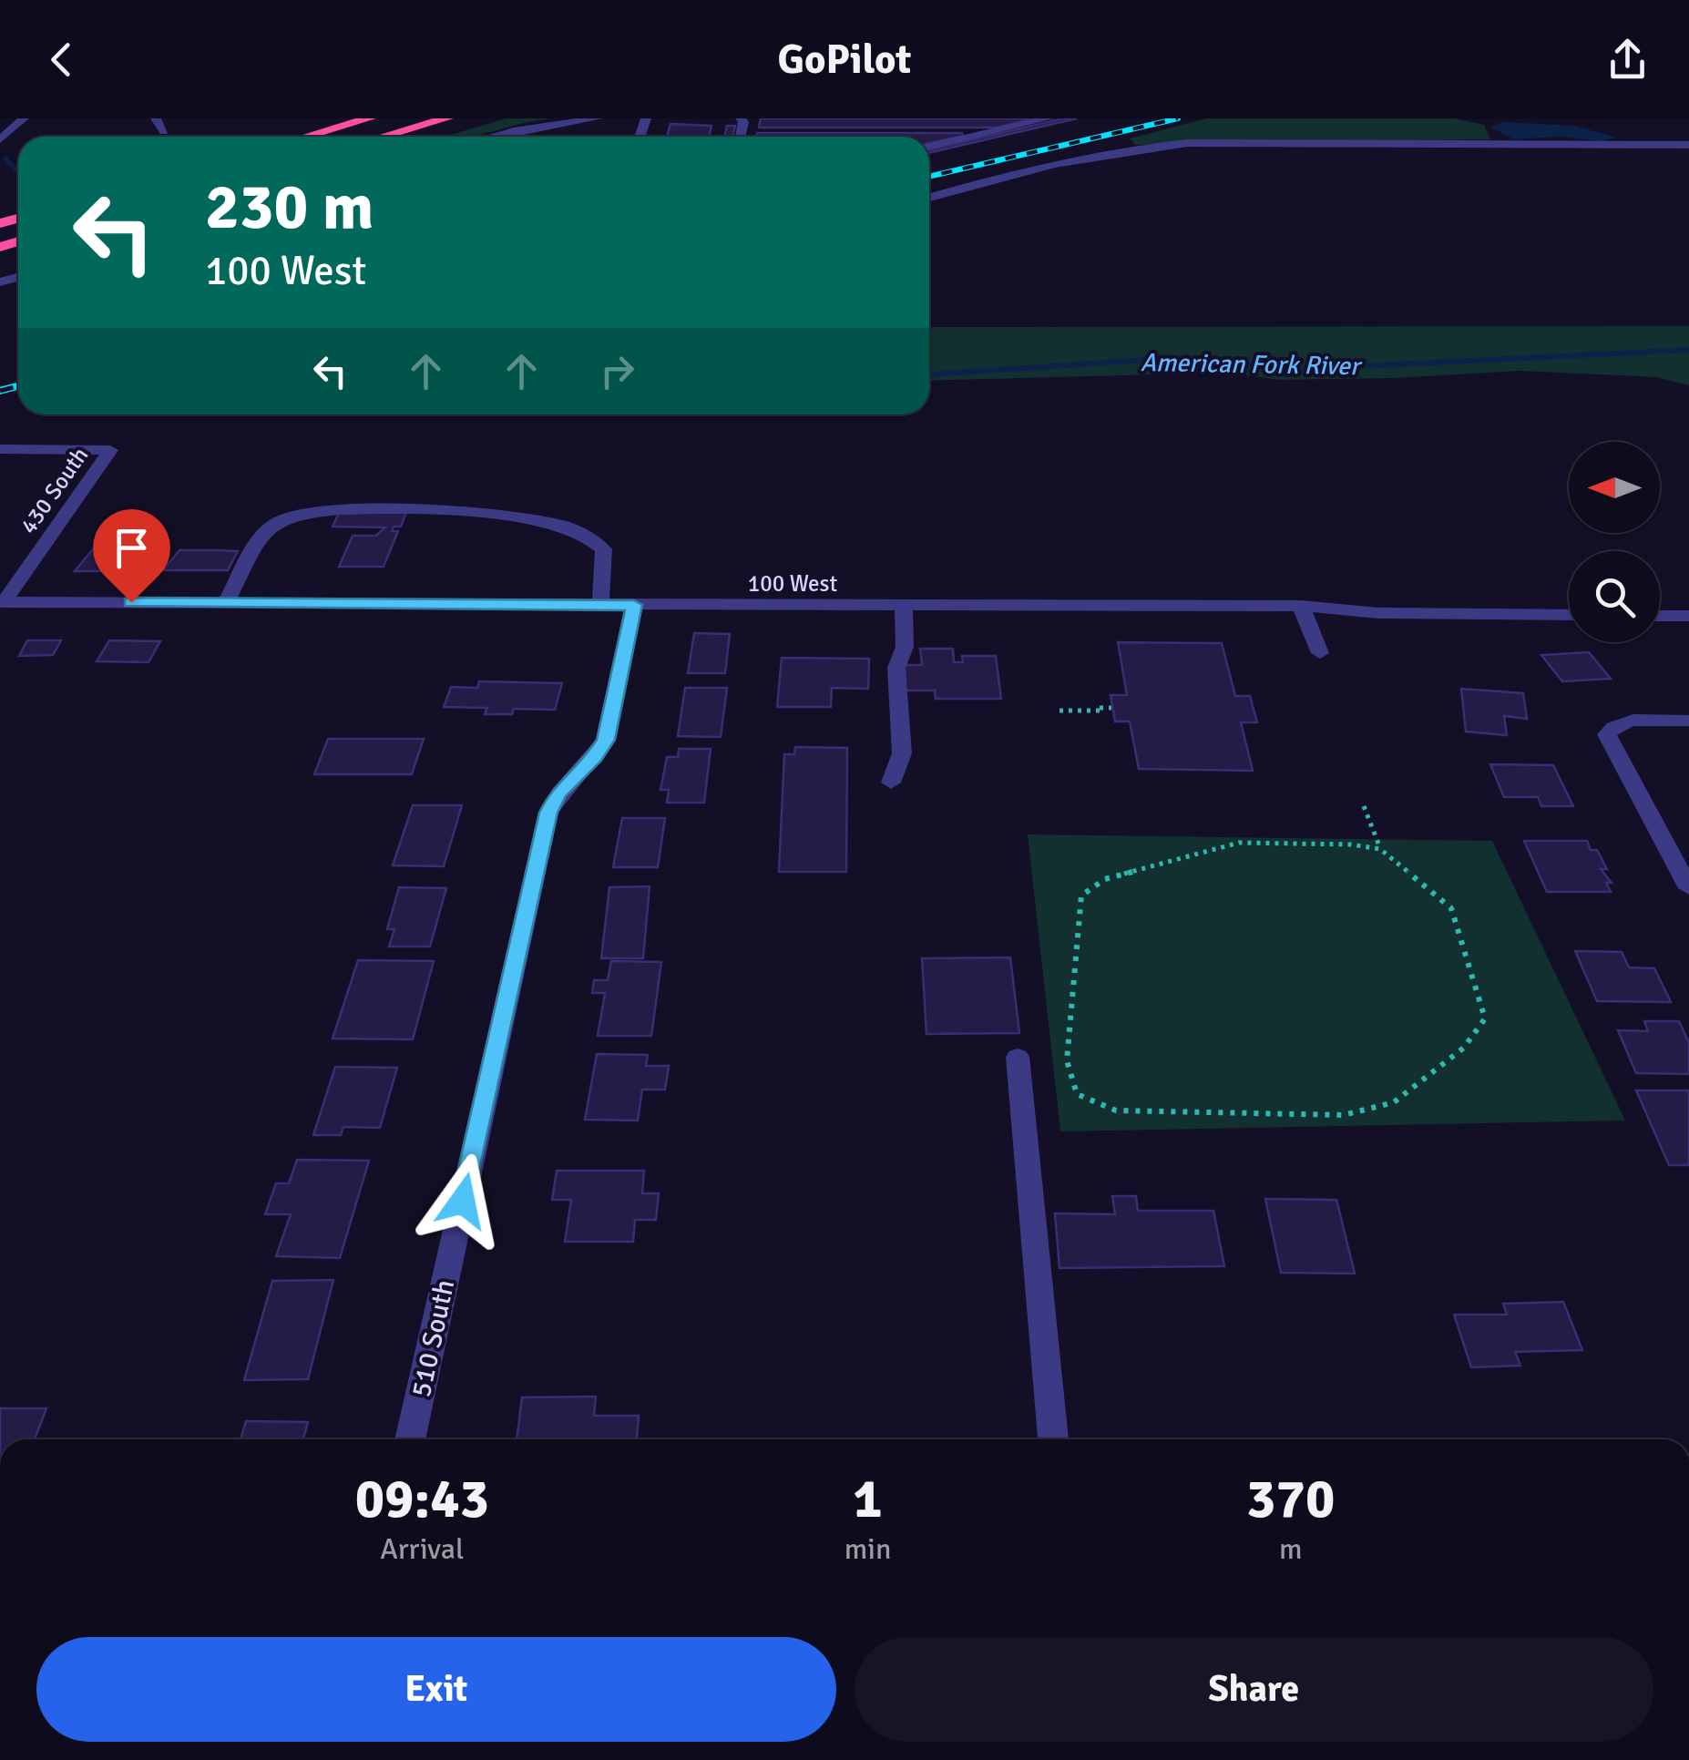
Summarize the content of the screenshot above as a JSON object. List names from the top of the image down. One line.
{"streets":{"street":["430 South","100 West","510 South"]},"crossings":[["430 South","100 West"],["100 West","510 South"]],"water":["American Fork River"],"north":"left","page":{"header":"GoPilot","turn":["230 m","100 West"],"eta":["09:43","Arrival","1","min","370","m"],"buttons":["Exit","Share"]}}
